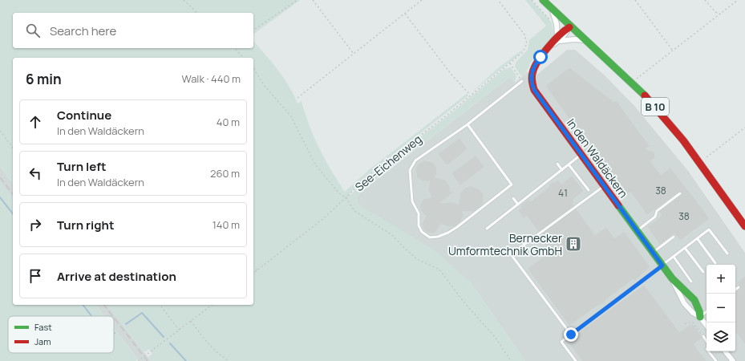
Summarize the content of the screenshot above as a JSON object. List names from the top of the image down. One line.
{"streets":{"street":["B 10","In den Waldäckern"],"path":["See-Eichenweg"]},"crossings":[["B 10","In den Waldäckern"]],"places":{"building":["Bernecker Umformtechnik GmbH"]},"house_numbers":["38","41","38"],"legend":["Fast","Jam"],"page":{"search":"Search here","heading":["6 min","Walk · 440 m"],"list":[["Continue","In den Waldäckern","40 m"],["Turn left","In den Waldäckern","260 m"],["Turn right","140 m"],"Arrive at destination"],"map_buttons":["+","−"]}}
